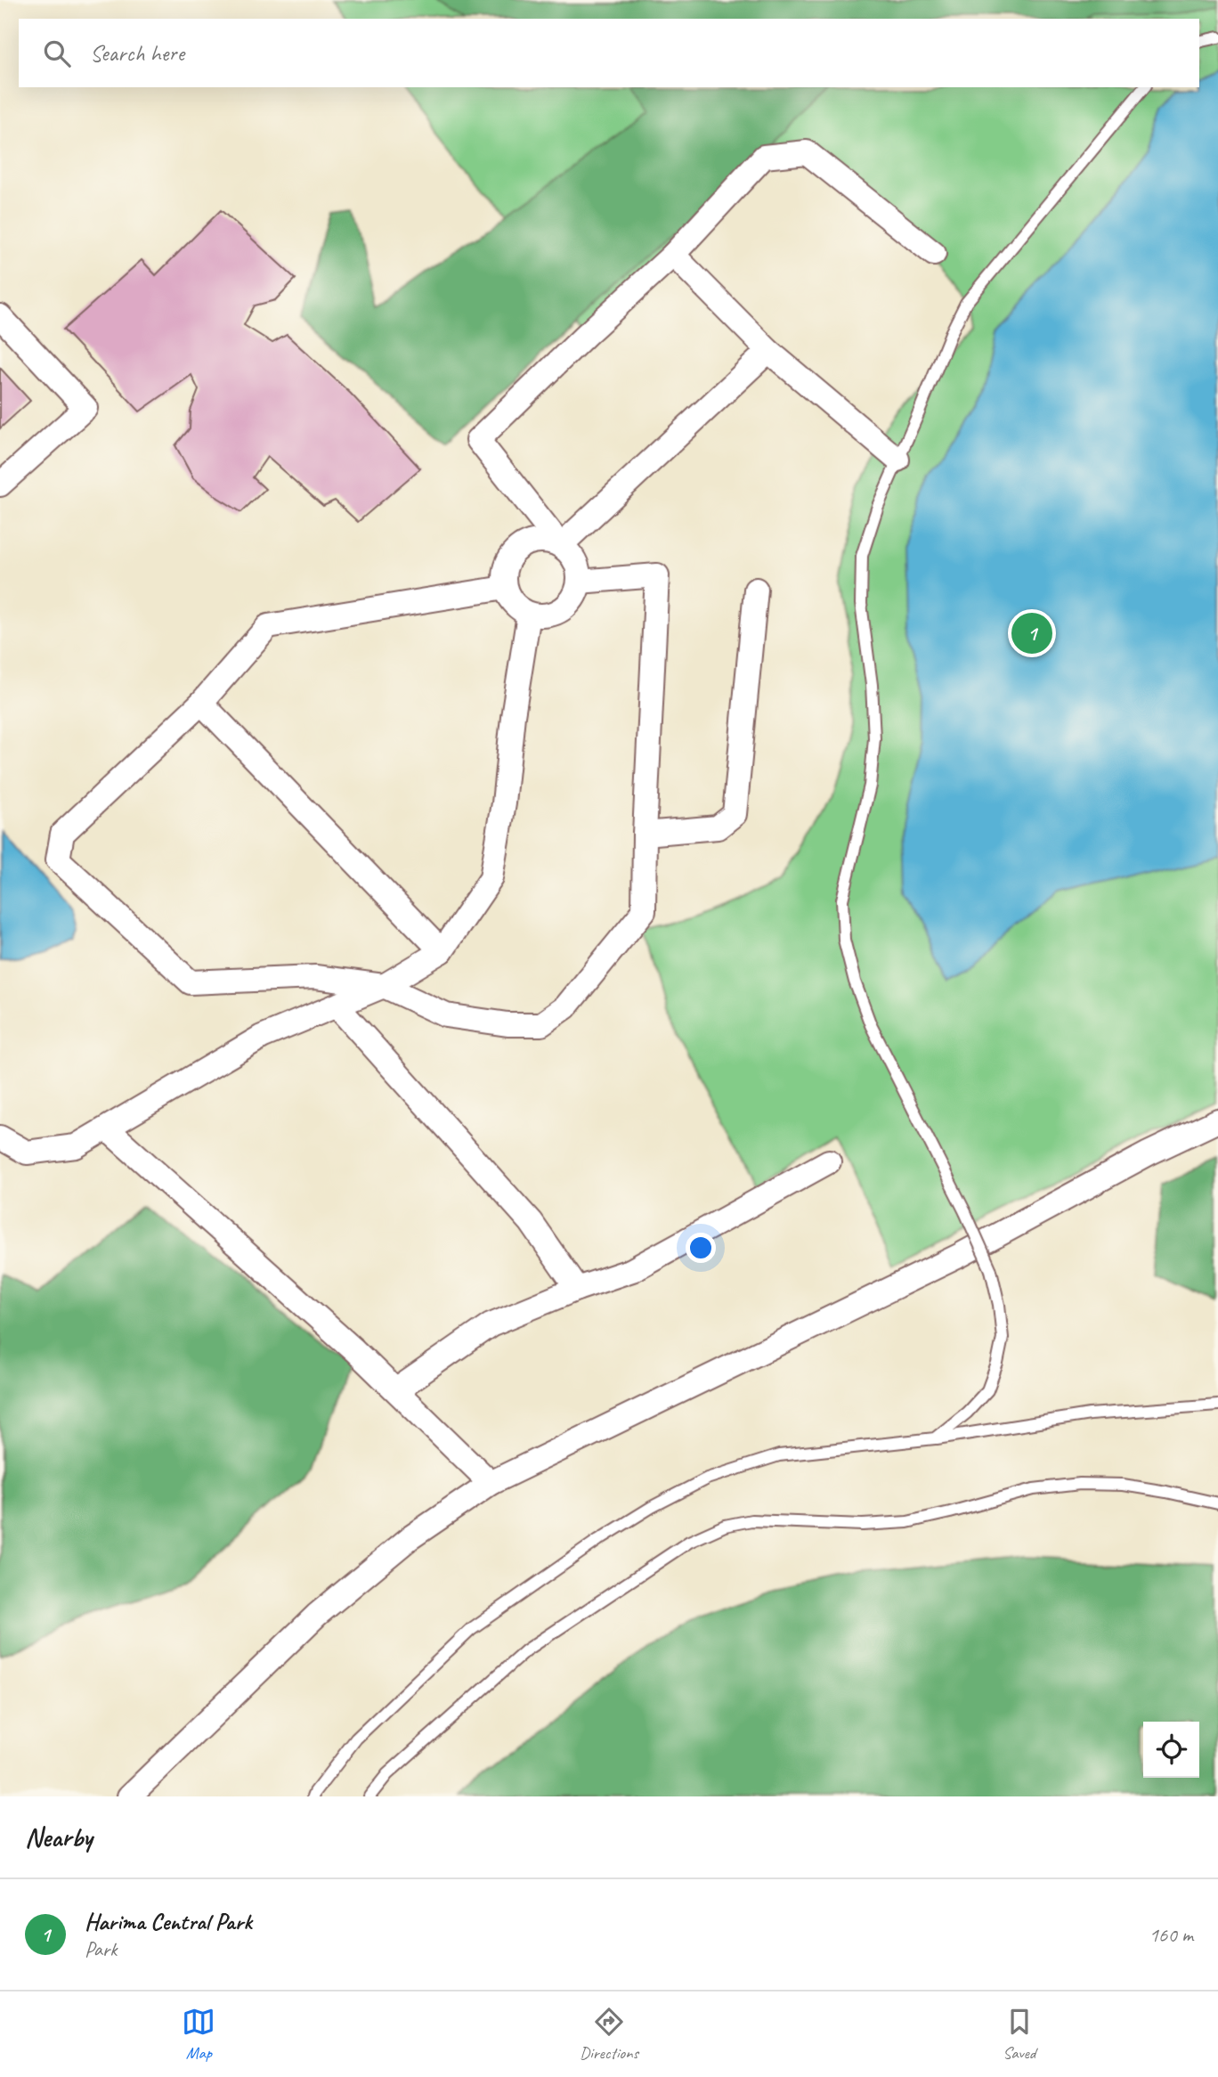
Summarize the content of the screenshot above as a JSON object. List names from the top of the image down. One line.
{"page":{"search":"Search here","pins":"1","heading":"Nearby","list":[{"mark":"1","name":"Harima Central Park","note":"Park","value":"160 m"}],"nav":["Map","Directions","Saved"]}}
